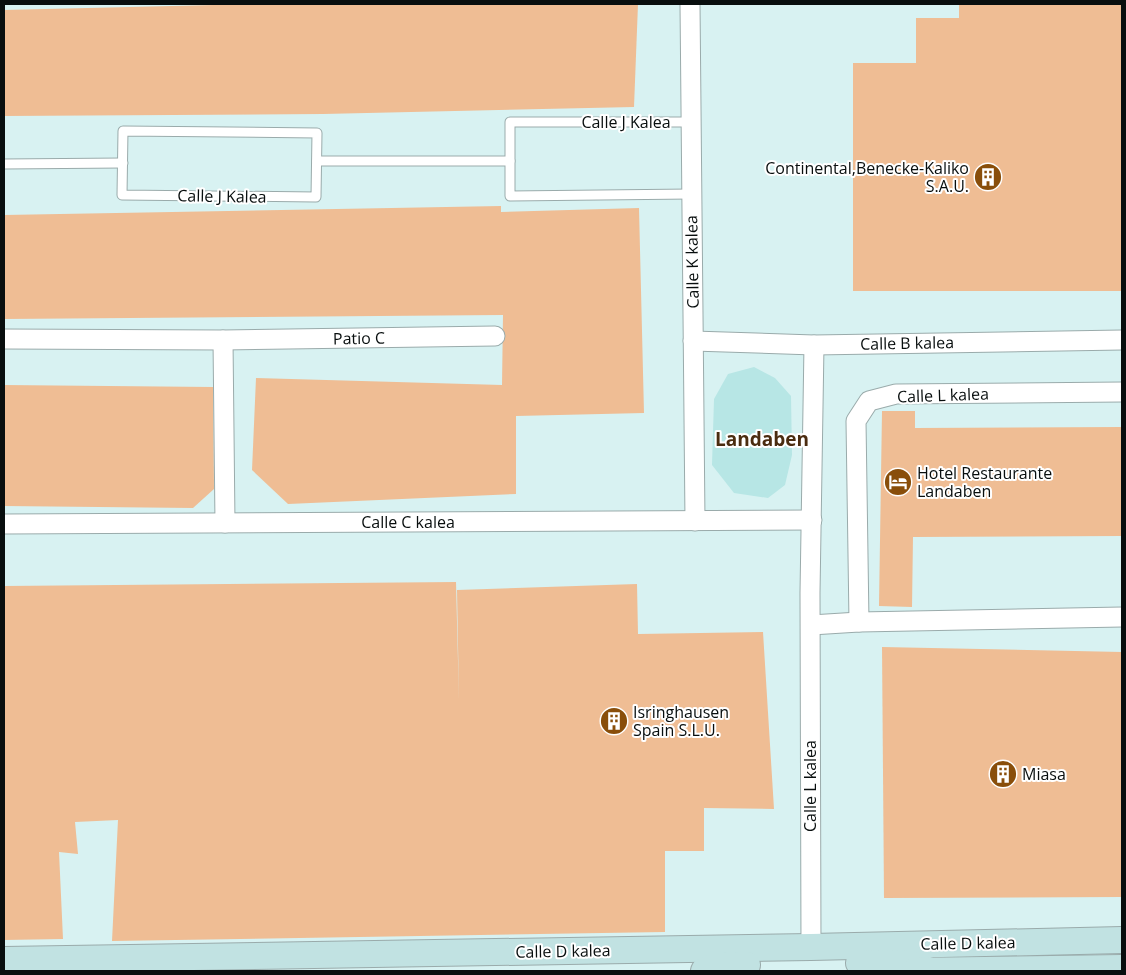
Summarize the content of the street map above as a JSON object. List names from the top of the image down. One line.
{"streets":{"street":["Calle K kalea","Patio C","Calle B kalea","Calle L kalea","Calle C kalea","Calle D kalea"],"lane":["Calle J Kalea"]},"crossings":[["Calle J Kalea","Calle K kalea"],["Calle K kalea","Calle B kalea"],["Calle K kalea","Calle C kalea"],["Calle B kalea","Calle L kalea"],["Calle L kalea","Calle C kalea"],["Calle L kalea","Calle D kalea"]],"districts":["Landaben"],"places":{"building":["Continental,Benecke-Kaliko S.A.U.","Isringhausen Spain S.L.U.","Miasa"],"hotel":["Hotel Restaurante Landaben"]}}
